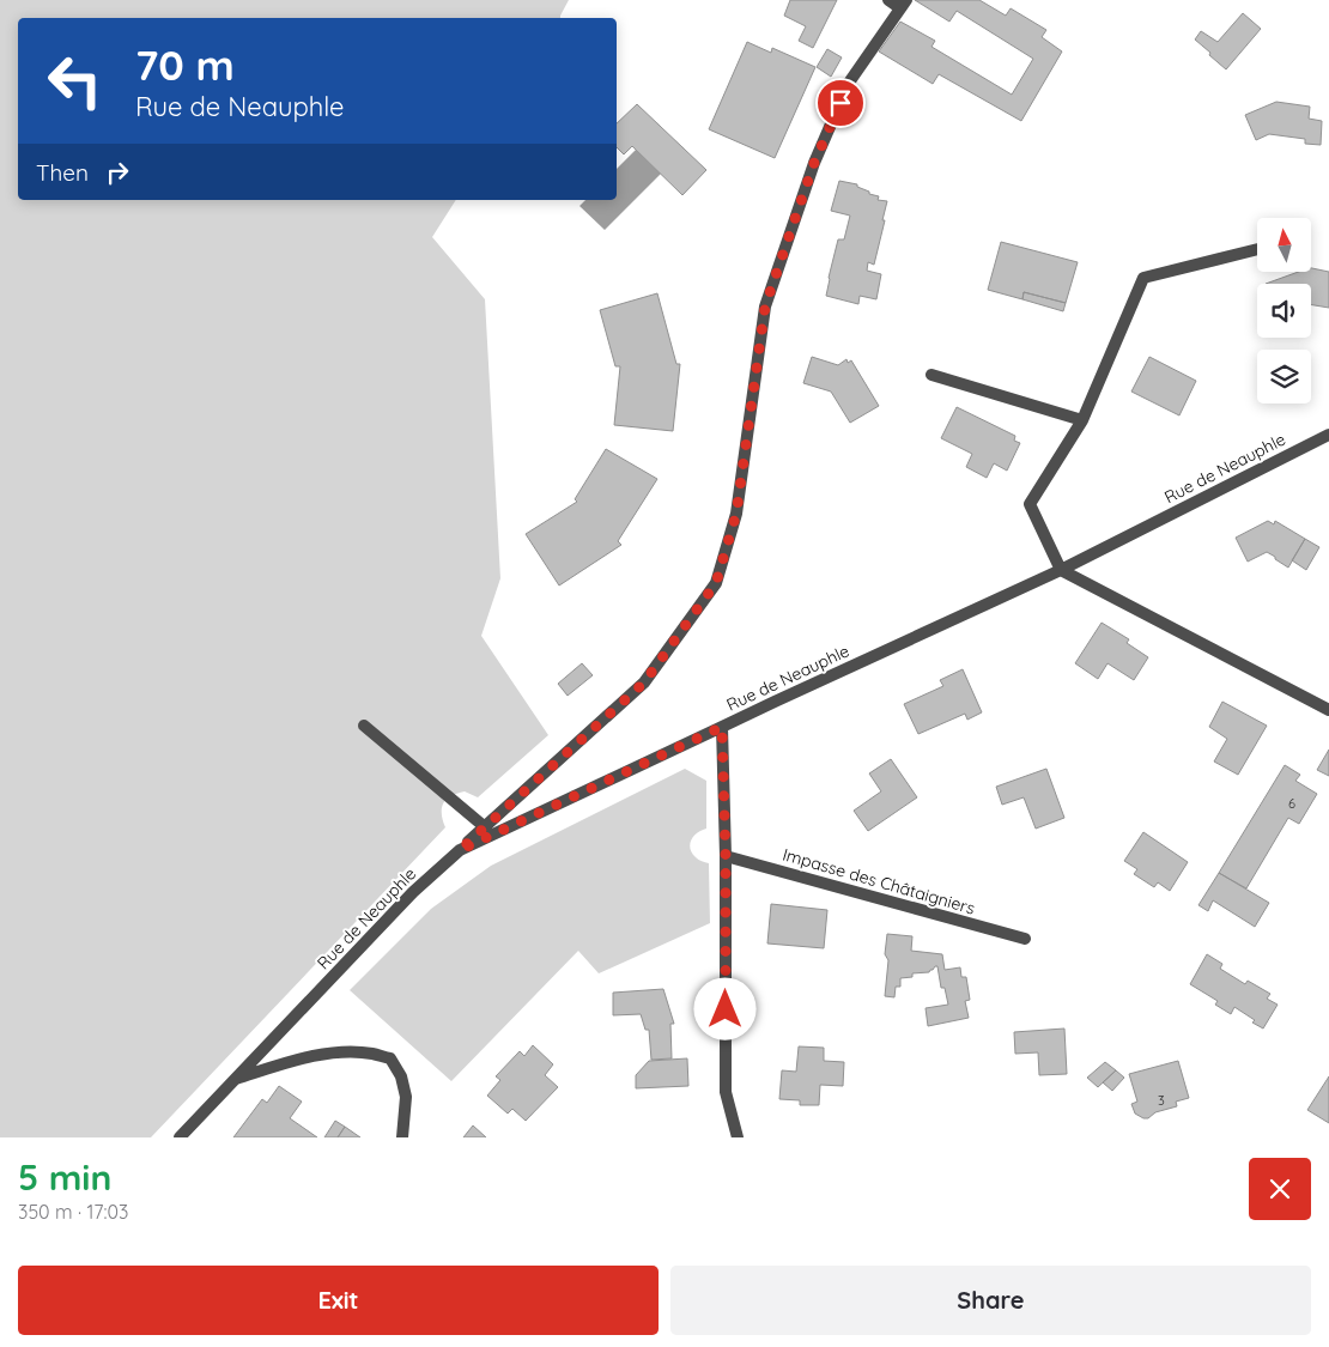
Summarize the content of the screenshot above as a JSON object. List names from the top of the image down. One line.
{"streets":{"street":["Rue de Neauphle","Impasse des Châtaigniers"]},"house_numbers":["6","3"],"north":"top","page":{"turn":["70 m","Rue de Neauphle"],"then":"Then","heading":["5 min","350 m · 17:03"],"buttons":["Exit","Share"]}}
